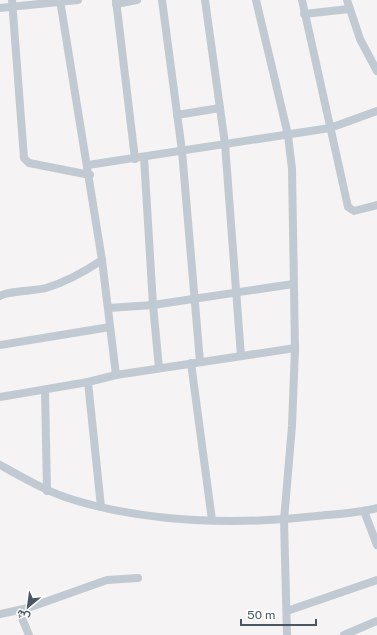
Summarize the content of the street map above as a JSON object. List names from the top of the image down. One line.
{"scale_bar":"50 m","north":"bottom left"}
